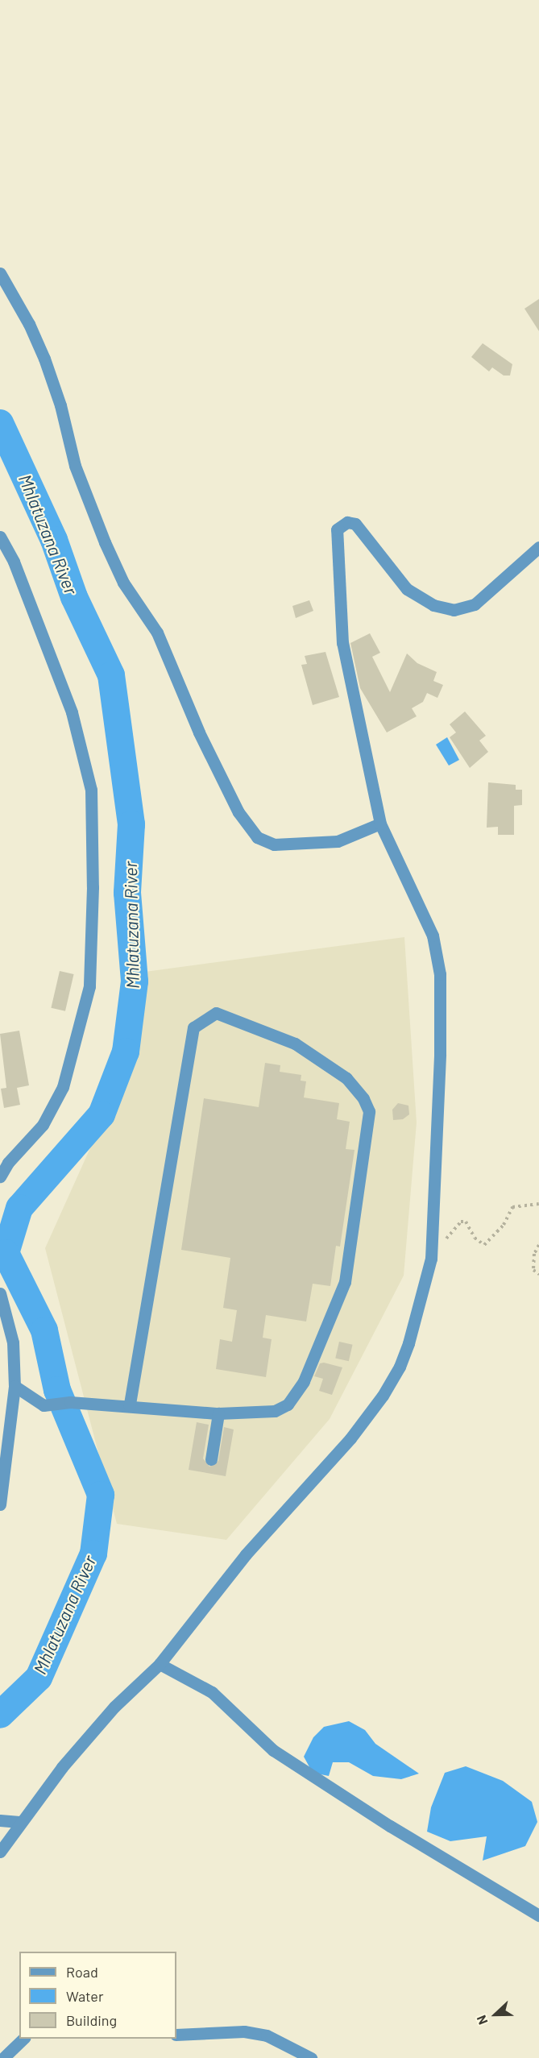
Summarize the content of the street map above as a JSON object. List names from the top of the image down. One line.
{"water":["Mhlatuzana River"],"legend":["Road","Water","Building"],"north":"left"}
